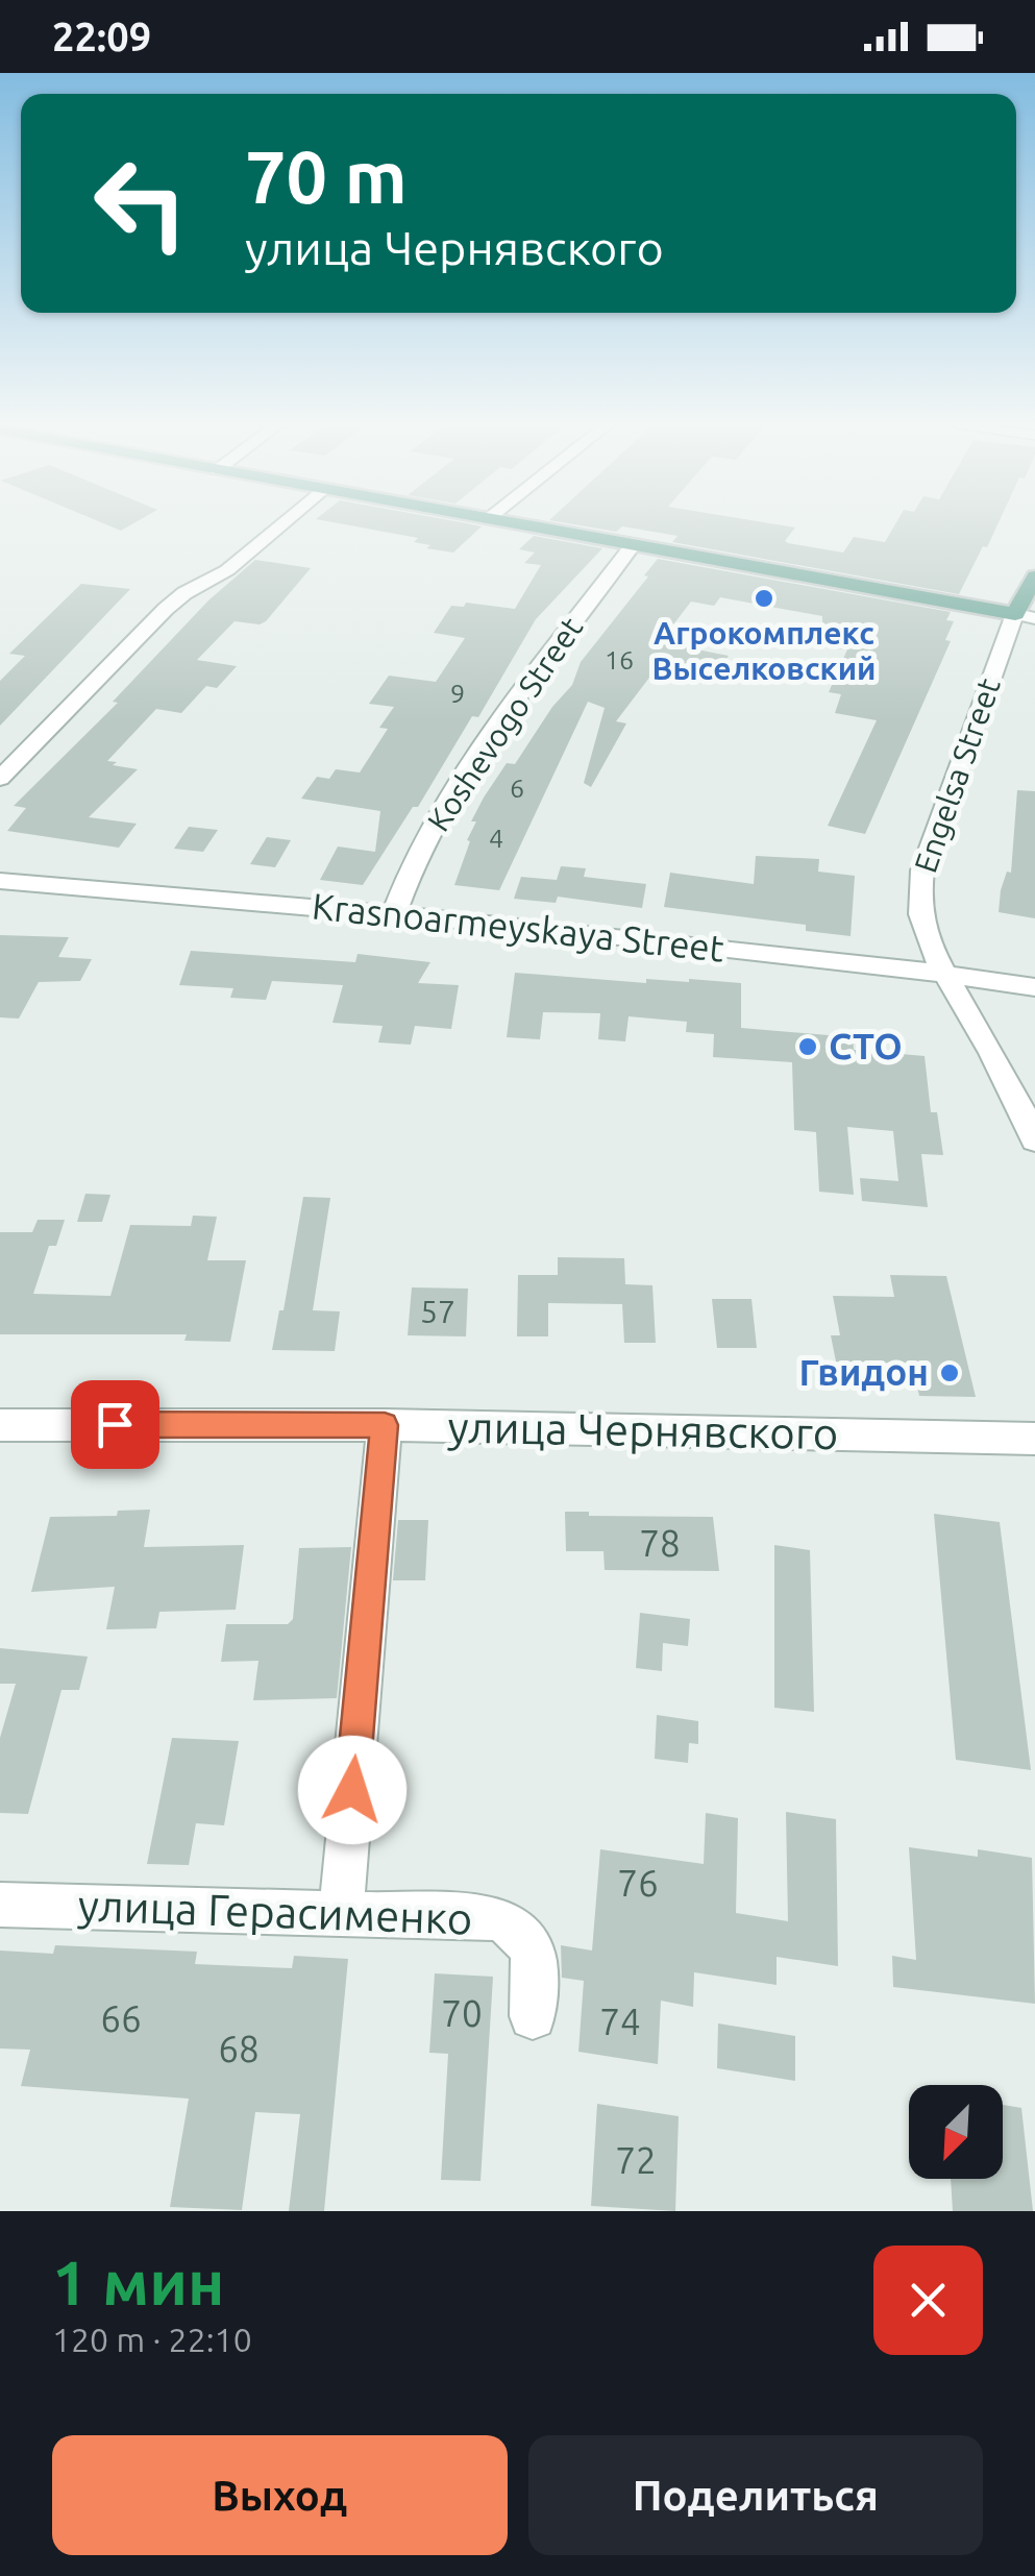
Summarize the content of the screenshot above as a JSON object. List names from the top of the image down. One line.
{"streets":{"main road":["Engelsa Street"],"street":["Koshevogo Street","Krasnoarmeyskaya Street","улица Чернявского","улица Герасименко"]},"crossings":[["Koshevogo Street","Krasnoarmeyskaya Street"],["Engelsa Street","Krasnoarmeyskaya Street"]],"places":["Агрокомплекс Выселковский","СТО","Гвидон"],"house_numbers":["16","9","6","4","57","78","76","70","66","74","68","72"],"north":"bottom left","page":{"status":"22:09","turn":["70 m","улица Чернявского"],"heading":["1 мин","120 m · 22:10"],"buttons":["Выход","Поделиться"]}}
